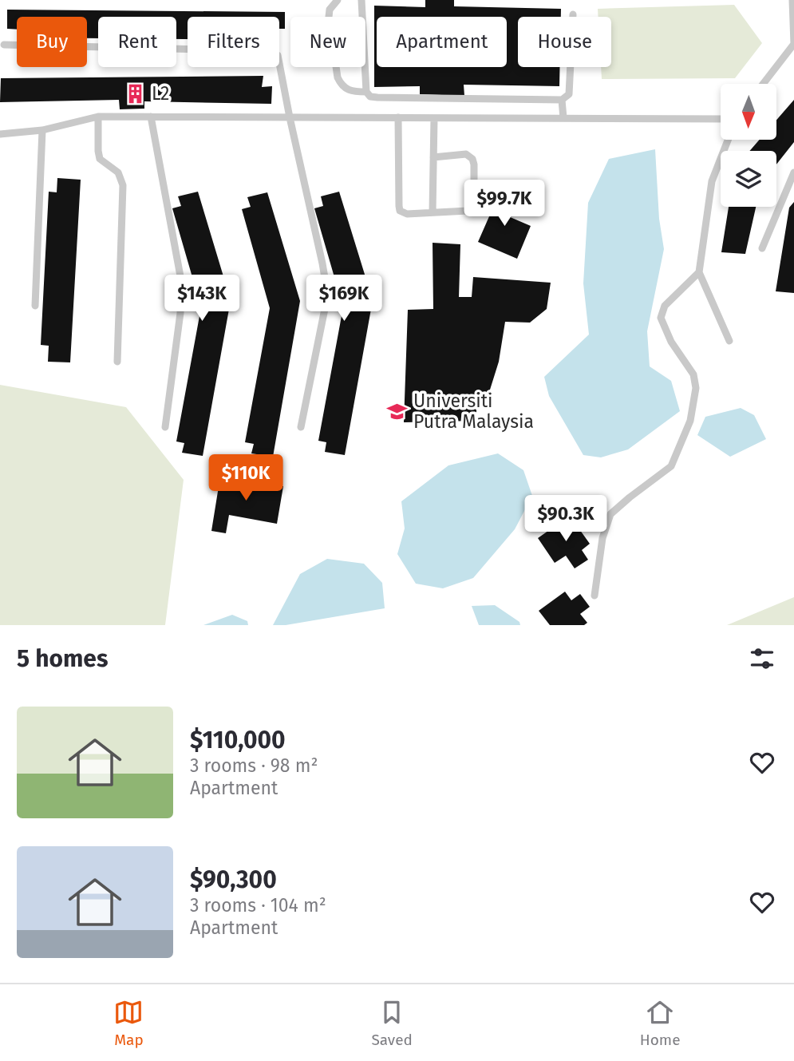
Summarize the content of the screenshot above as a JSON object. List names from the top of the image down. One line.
{"places":{"building":["L2"],"school or university":["Universiti Putra Malaysia"]},"north":"bottom","page":{"chip":["Buy","Rent","Filters","New","Apartment","House"],"price":["$99.7K","$143K","$169K","$110K","$90.3K"],"heading":"5 homes","list":[{"name":"$110,000","note":"3 rooms · 98 m² · Apartment"},{"name":"$90,300","note":"3 rooms · 104 m² · Apartment"}],"tabs":["Map","Saved","Home"]}}
